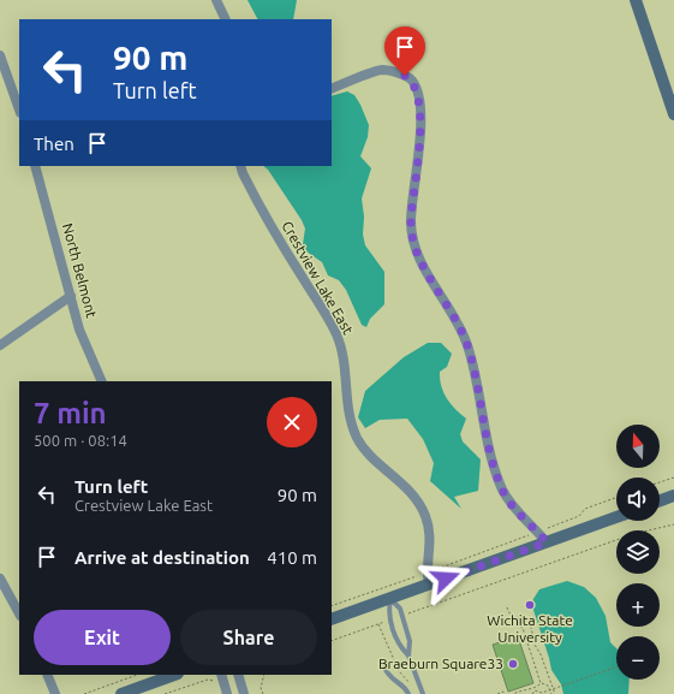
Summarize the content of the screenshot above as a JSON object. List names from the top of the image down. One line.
{"streets":{"street":["North Belmont","Crestview Lake East"]},"places":["Wichita State University","Braeburn Square33"],"north":"top","page":{"turn":["90 m","Turn left"],"then":"Then","heading":["7 min","500 m · 08:14"],"map_buttons":["+","−"],"list":[{"name":"Turn left","note":"Crestview Lake East","value":"90 m"},{"name":"Arrive at destination","value":"410 m"}],"buttons":["Exit","Share"]}}
